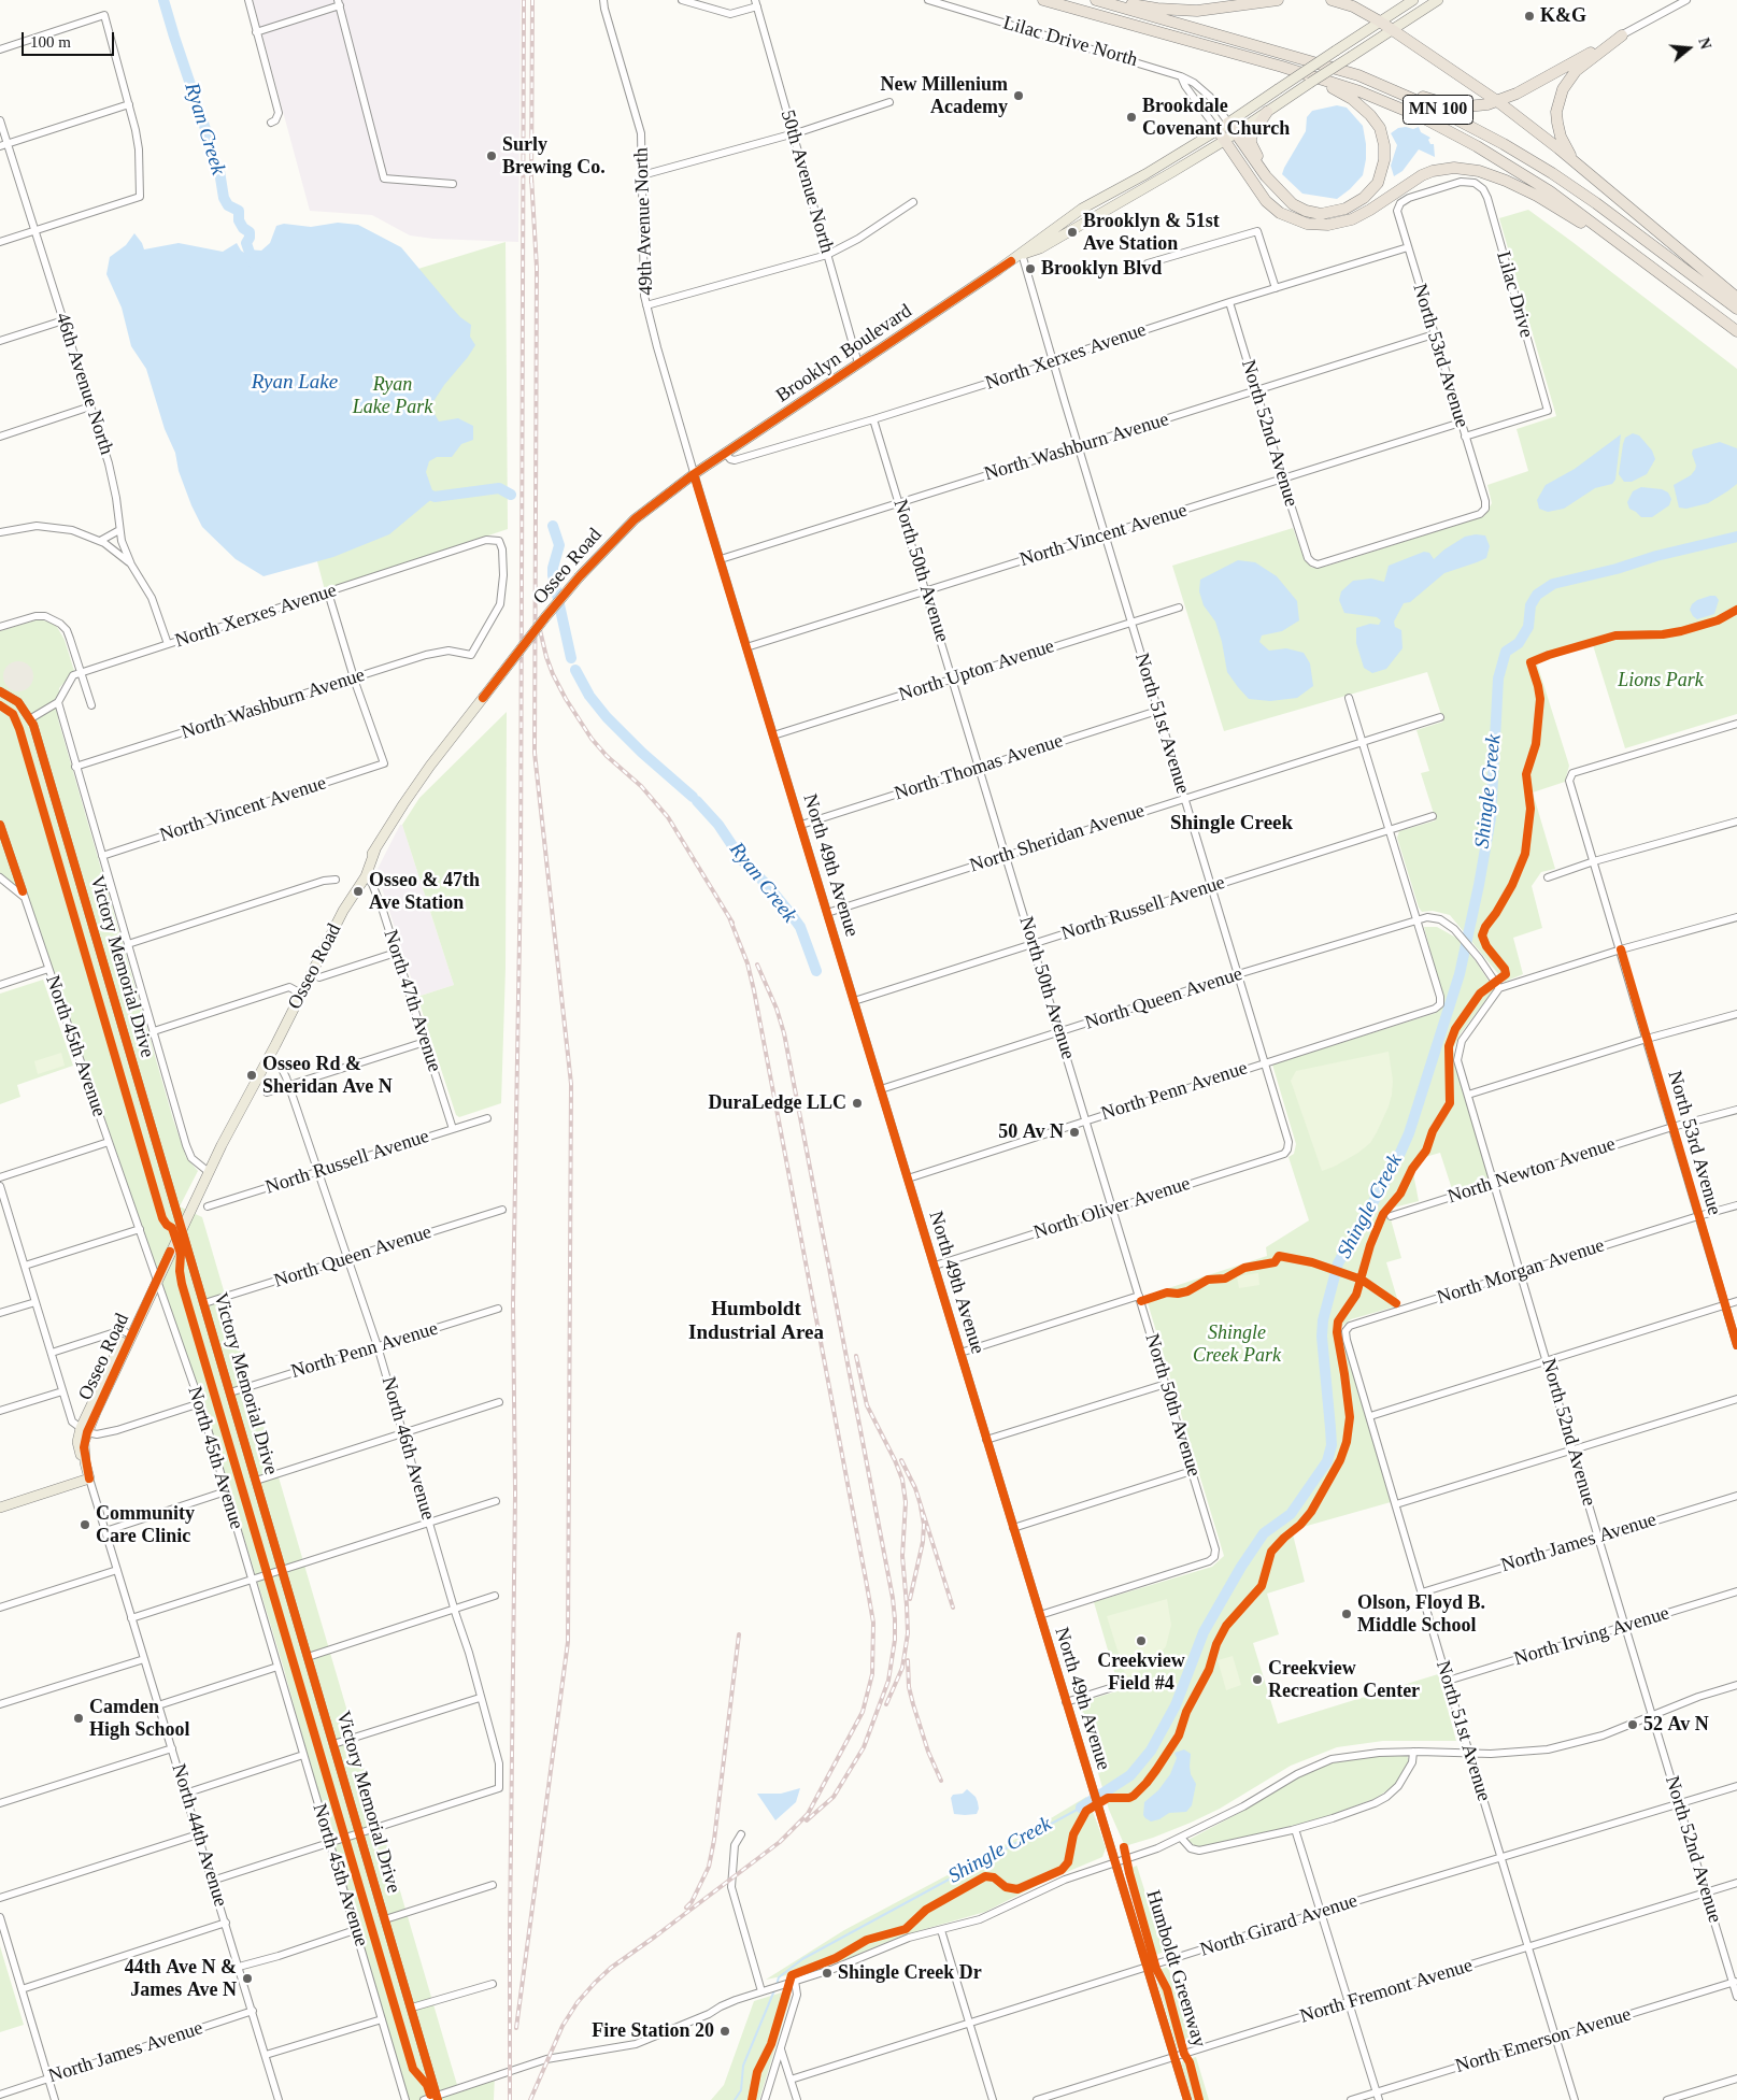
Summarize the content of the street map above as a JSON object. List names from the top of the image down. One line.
{"streets":{"highway":["MN 100"],"main road":["Brooklyn Boulevard","Osseo Road"],"street":["Lilac Drive North","50th Avenue North","49th Avenue North","Lilac Drive","North 53rd Avenue","North Xerxes Avenue","46th Avenue North","North 52nd Avenue","North Washburn Avenue","North Vincent Avenue","North 50th Avenue","North Upton Avenue","North 51st Avenue","North Thomas Avenue","North Sheridan Avenue","North 49th Avenue","North Russell Avenue","Victory Memorial Drive","North Queen Avenue","North 47th Avenue","North 45th Avenue","North Penn Avenue","North Newton Avenue","North Oliver Avenue","North Morgan Avenue","North 46th Avenue","North James Avenue","North Irving Avenue","North 44th Avenue","North Girard Avenue","North Fremont Avenue","North Emerson Avenue"],"cycle path":["Humboldt Greenway"]},"crossings":[["Lilac Drive North","Brooklyn Boulevard"],["50th Avenue North","Brooklyn Boulevard"],["49th Avenue North","Brooklyn Boulevard"],["49th Avenue North","Osseo Road"],["49th Avenue North","North 49th Avenue"],["Lilac Drive","North 53rd Avenue"],["Brooklyn Boulevard","North Xerxes Avenue"],["Brooklyn Boulevard","Osseo Road"],["Brooklyn Boulevard","North 51st Avenue"],["Brooklyn Boulevard","North 49th Avenue"],["North 53rd Avenue","North Xerxes Avenue"],["North 53rd Avenue","North 52nd Avenue"],["North 53rd Avenue","North Washburn Avenue"],["North 53rd Avenue","North Vincent Avenue"],["North 53rd Avenue","North Newton Avenue"],["North 53rd Avenue","North Morgan Avenue"],["North Xerxes Avenue","46th Avenue North"],["North Xerxes Avenue","North 52nd Avenue"],["North Xerxes Avenue","North Washburn Avenue"],["North Xerxes Avenue","North 50th Avenue"],["North Xerxes Avenue","North 51st Avenue"],["North 52nd Avenue","North Washburn Avenue"],["North 52nd Avenue","North Vincent Avenue"],["North 52nd Avenue","North Newton Avenue"],["North 52nd Avenue","North Morgan Avenue"],["North 52nd Avenue","North James Avenue"],["North 52nd Avenue","North Irving Avenue"],["North 52nd Avenue","North Girard Avenue"],["North 52nd Avenue","North Fremont Avenue"],["North 52nd Avenue","North Emerson Avenue"],["North Washburn Avenue","North Vincent Avenue"],["North Washburn Avenue","North 50th Avenue"],["North Washburn Avenue","North 51st Avenue"],["North Washburn Avenue","North 49th Avenue"],["North Washburn Avenue","Victory Memorial Drive"],["North Vincent Avenue","North 50th Avenue"],["North Vincent Avenue","North 51st Avenue"],["North Vincent Avenue","North 49th Avenue"],["North Vincent Avenue","Victory Memorial Drive"],["Osseo Road","North 49th Avenue"],["Osseo Road","Victory Memorial Drive"],["Osseo Road","North 47th Avenue"],["Osseo Road","North 45th Avenue"],["Osseo Road","North 46th Avenue"],["Osseo Road","North 44th Avenue"],["North 50th Avenue","North Upton Avenue"],["North 50th Avenue","North Thomas Avenue"],["North 50th Avenue","North Sheridan Avenue"],["North 50th Avenue","North 49th Avenue"],["North 50th Avenue","North Russell Avenue"],["North 50th Avenue","North Queen Avenue"],["North 50th Avenue","North Penn Avenue"],["North 50th Avenue","North Oliver Avenue"],["North Upton Avenue","North 51st Avenue"],["North Upton Avenue","North 49th Avenue"],["North 51st Avenue","North Thomas Avenue"],["North 51st Avenue","North Sheridan Avenue"],["North 51st Avenue","North Russell Avenue"],["North 51st Avenue","North Queen Avenue"],["North 51st Avenue","North Penn Avenue"],["North 51st Avenue","North Oliver Avenue"],["North 51st Avenue","North Morgan Avenue"],["North 51st Avenue","North James Avenue"],["North 51st Avenue","North Irving Avenue"],["North 51st Avenue","North Girard Avenue"],["North 51st Avenue","North Fremont Avenue"],["North 51st Avenue","North Emerson Avenue"],["North Thomas Avenue","North 49th Avenue"],["North Sheridan Avenue","North 49th Avenue"],["North 49th Avenue","North Russell Avenue"],["North 49th Avenue","North Queen Avenue"],["North 49th Avenue","North Penn Avenue"],["North 49th Avenue","North Oliver Avenue"],["North 49th Avenue","North Girard Avenue"],["North 49th Avenue","North Fremont Avenue"],["North Russell Avenue","North 47th Avenue"],["North Russell Avenue","North 46th Avenue"],["Victory Memorial Drive","North Queen Avenue"],["Victory Memorial Drive","North Penn Avenue"],["Victory Memorial Drive","North 46th Avenue"],["North Queen Avenue","North Penn Avenue"],["North Queen Avenue","North 46th Avenue"],["North Penn Avenue","North 46th Avenue"],["North James Avenue","North 44th Avenue"]],"districts":["Shingle Creek","Humboldt Industrial Area"],"water":["Ryan Creek","Ryan Lake","Shingle Creek"],"parks":["Ryan Lake Park","Lions Park","Shingle Creek Park"],"places":["K&G","New Millenium Academy","Brookdale Covenant Church","Surly Brewing Co.","Brooklyn & 51st Ave Station","Brooklyn Blvd","Osseo & 47th Ave Station","Osseo Rd & Sheridan Ave N","DuraLedge LLC","50 Av N","Community Care Clinic","Olson, Floyd B. Middle School","Creekview Field #4","Creekview Recreation Center","Camden High School","52 Av N","Shingle Creek Dr","44th Ave N & James Ave N","Fire Station 20"],"scale_bar":"100 m","north":"right"}
